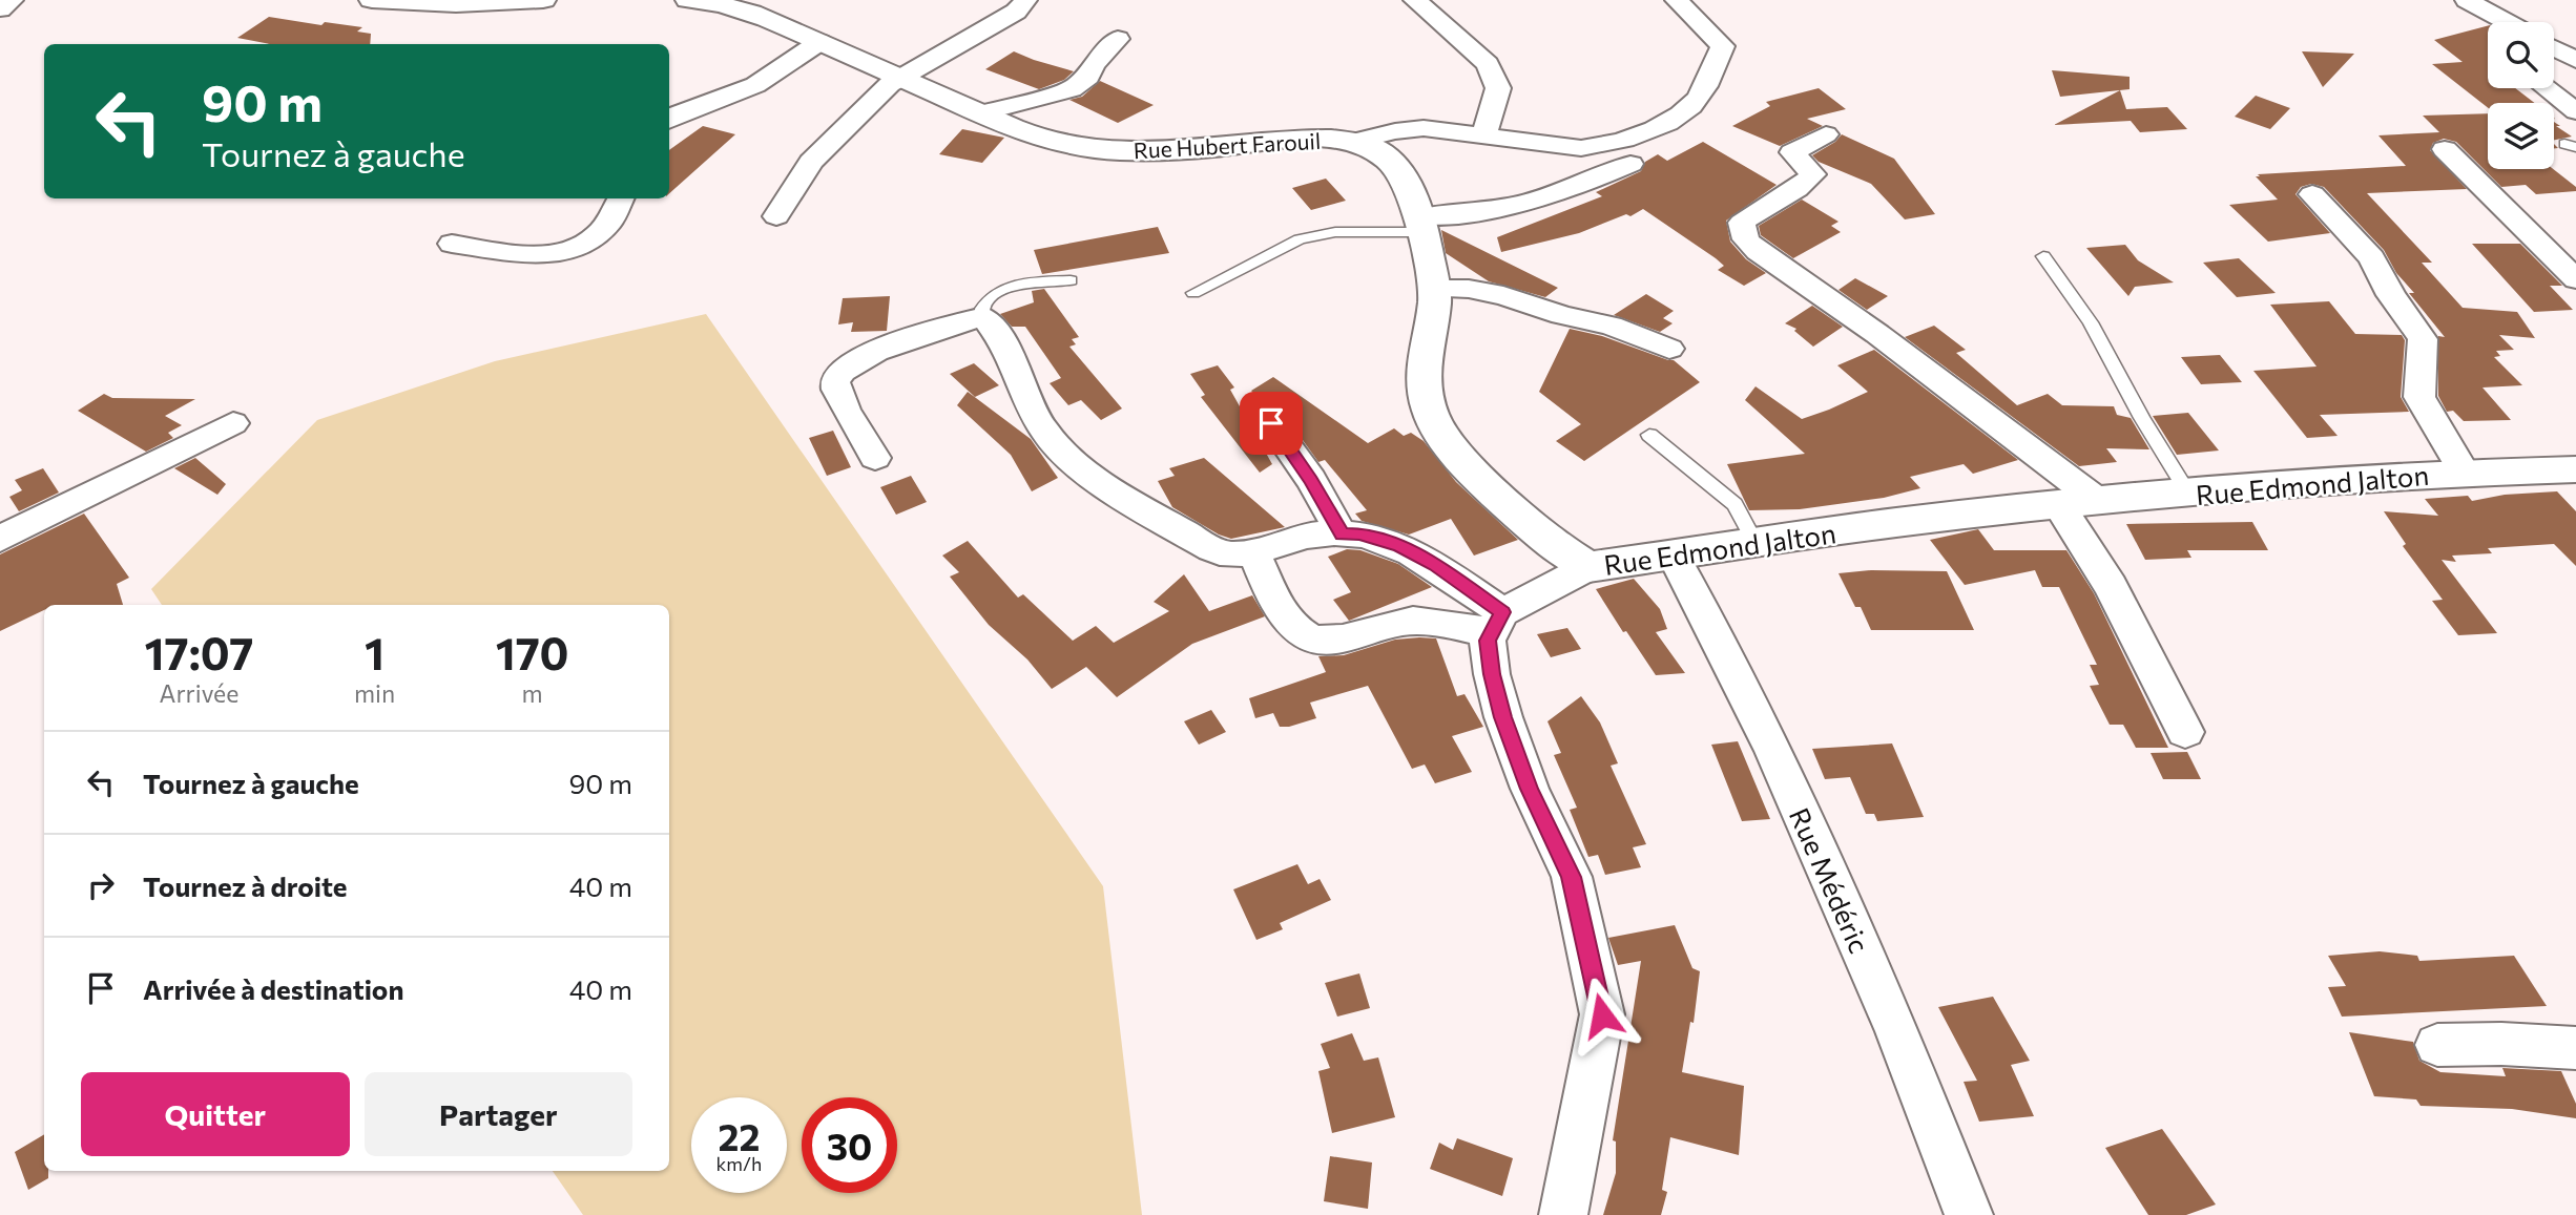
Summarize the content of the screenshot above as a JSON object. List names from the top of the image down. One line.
{"streets":{"street":["Rue Hubert Farouil","Rue Edmond Jalton","Rue Médéric"]},"crossings":[["Rue Hubert Farouil","Rue Edmond Jalton"],["Rue Edmond Jalton","Rue Médéric"]],"page":{"turn":["90 m","Tournez à gauche"],"eta":["17:07","Arrivée","1","min","170","m"],"list":[{"name":"Tournez à gauche","value":"90 m"},{"name":"Tournez à droite","value":"40 m"},{"name":"Arrivée à destination","value":"40 m"}],"buttons":["Quitter","Partager"],"speed":"22 km/h","limit":"30"}}
